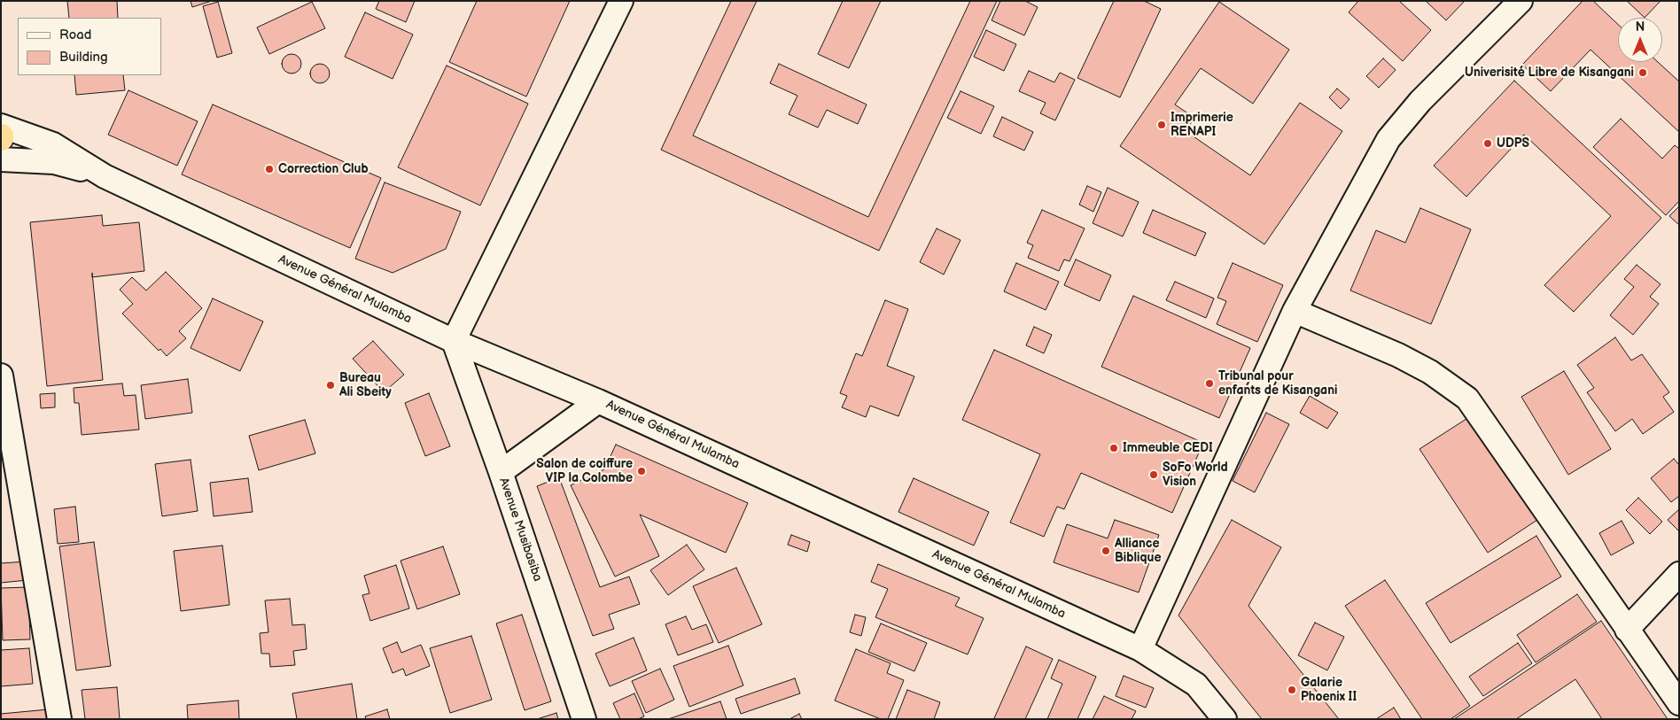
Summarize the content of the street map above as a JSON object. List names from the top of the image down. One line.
{"streets":{"street":["Avenue Général Mulamba","Avenue Musibasiba"]},"crossings":[["Avenue Général Mulamba","Avenue Musibasiba"]],"places":["Univerisité Libre de Kisangani","Imprimerie RENAPI","UDPS","Correction Club","Tribunal pour enfants de Kisangani","Bureau Ali Sbeity","Immeuble CEDI","Salon de coiffure VIP la Colombe","SoFo World Vision","Alliance Biblique","Galarie Phoenix II"],"legend":["Road","Building"],"north":"top"}
